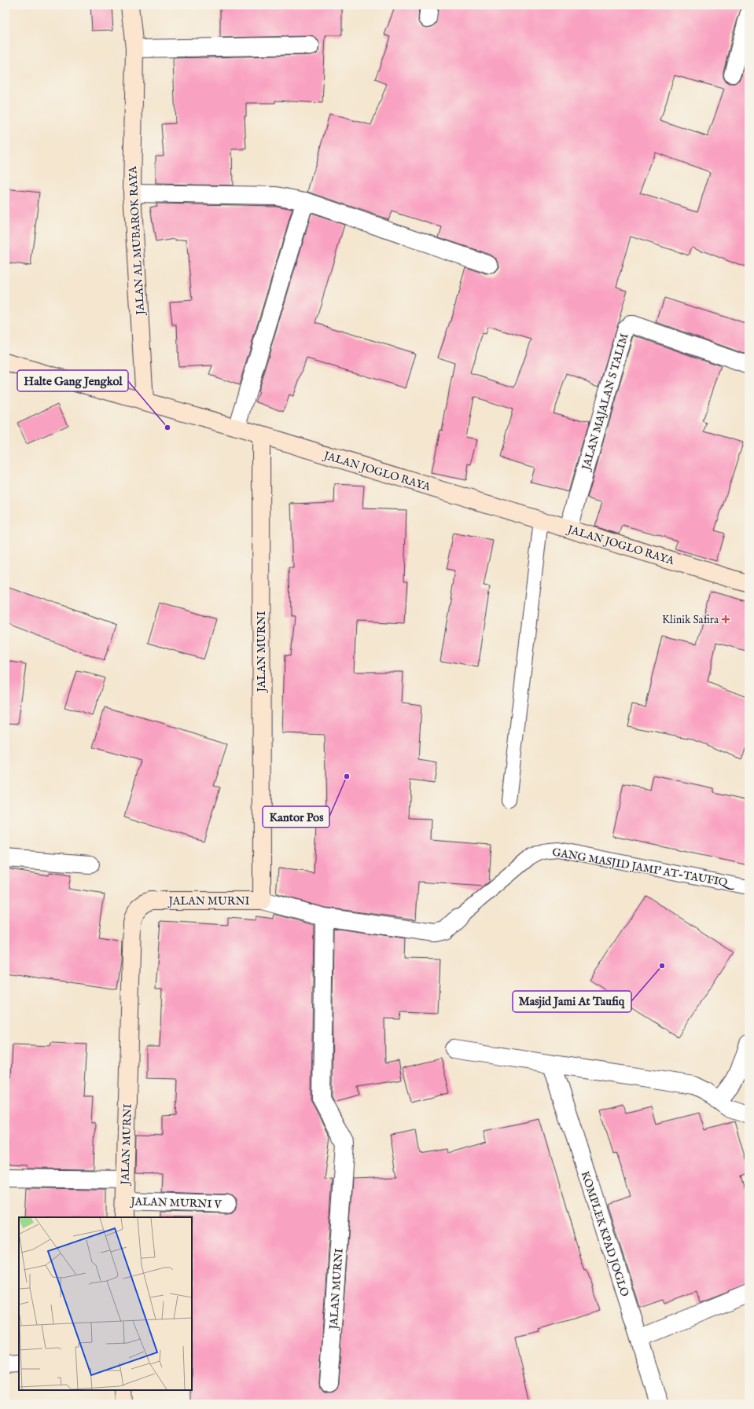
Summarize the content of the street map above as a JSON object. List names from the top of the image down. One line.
{"streets":{"street":["JALAN AL MUBAROK RAYA","JALAN MAJALAN S TALIM","JALAN JOGLO RAYA","JALAN MURNI","GANG MASJID JAMI' AT-TAUFIQ","JALAN MURNI V","KOMPLEK KPAD JOGLO"]},"crossings":[["JALAN AL MUBAROK RAYA","JALAN JOGLO RAYA"],["JALAN MAJALAN S TALIM","JALAN JOGLO RAYA"],["JALAN JOGLO RAYA","JALAN MURNI"],["JALAN MURNI","GANG MASJID JAMI' AT-TAUFIQ"],["JALAN MURNI","JALAN MURNI V"]],"places":{"other":["Halte Gang Jengkol","Kantor Pos","Masjid Jami At Taufiq"],"health":["Klinik Safira"]}}
